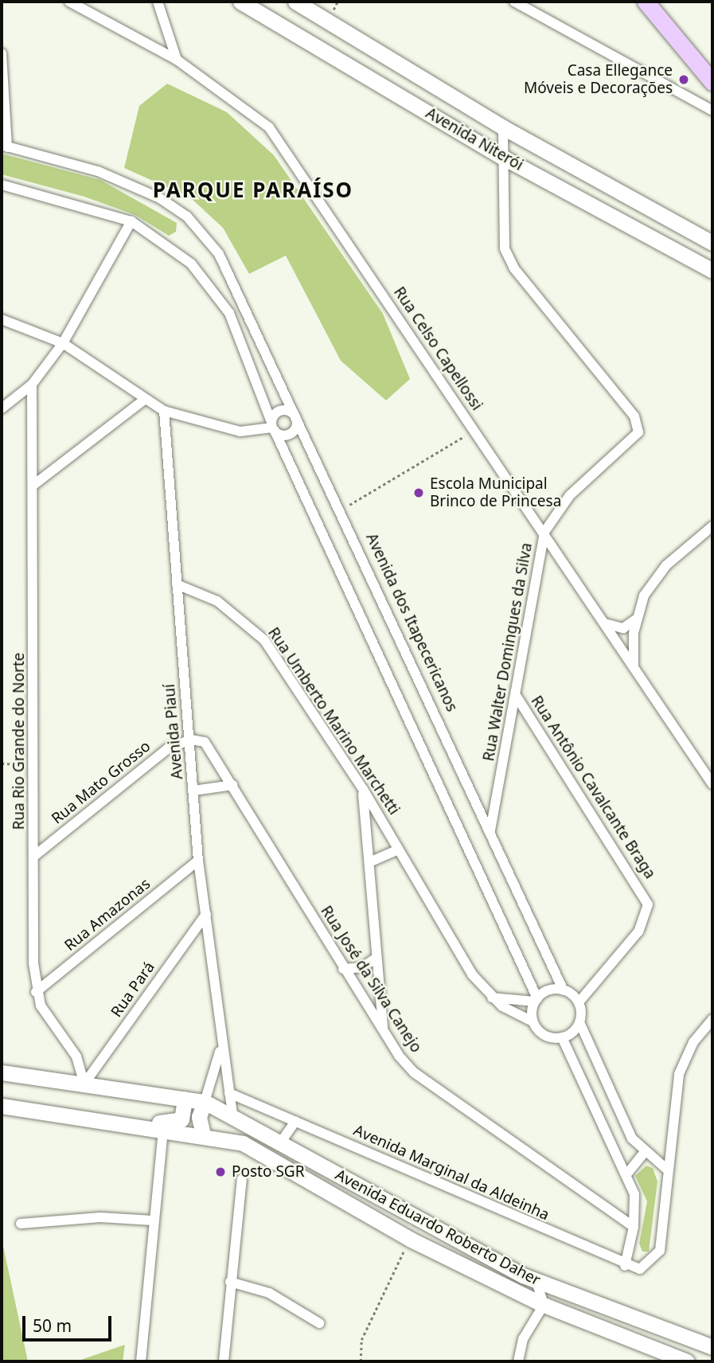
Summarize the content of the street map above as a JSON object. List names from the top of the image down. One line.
{"streets":{"main road":["Avenida Niterói","Avenida Eduardo Roberto Daher"],"street":["Rua Celso Capellossi","Avenida dos Itapecericanos","Rua Walter Domingues da Silva","Rua Umberto Marino Marchetti","Avenida Piauí","Rua Rio Grande do Norte","Rua Mato Grosso","Rua Antônio Cavalcante Braga","Rua Amazonas","Rua José da Silva Canejo","Rua Pará","Avenida Marginal da Aldeinha"]},"crossings":[["Avenida Niterói","Rua Walter Domingues da Silva"],["Rua Celso Capellossi","Rua Walter Domingues da Silva"],["Avenida dos Itapecericanos","Rua Walter Domingues da Silva"],["Avenida dos Itapecericanos","Rua Umberto Marino Marchetti"],["Avenida dos Itapecericanos","Rua Antônio Cavalcante Braga"],["Rua Walter Domingues da Silva","Rua Antônio Cavalcante Braga"],["Rua Umberto Marino Marchetti","Avenida Piauí"],["Rua Umberto Marino Marchetti","Rua Antônio Cavalcante Braga"],["Avenida Piauí","Rua Mato Grosso"],["Avenida Piauí","Rua Amazonas"],["Avenida Piauí","Rua José da Silva Canejo"],["Avenida Piauí","Rua Pará"],["Avenida Piauí","Avenida Marginal da Aldeinha"],["Avenida Piauí","Avenida Eduardo Roberto Daher"],["Rua Rio Grande do Norte","Rua Mato Grosso"],["Rua Rio Grande do Norte","Rua Amazonas"],["Rua Mato Grosso","Rua José da Silva Canejo"],["Rua Pará","Avenida Eduardo Roberto Daher"]],"districts":["PARQUE PARAÍSO"],"places":["Casa Ellegance Móveis e Decorações","Escola Municipal Brinco de Princesa","Posto SGR"],"scale_bar":"50 m"}
